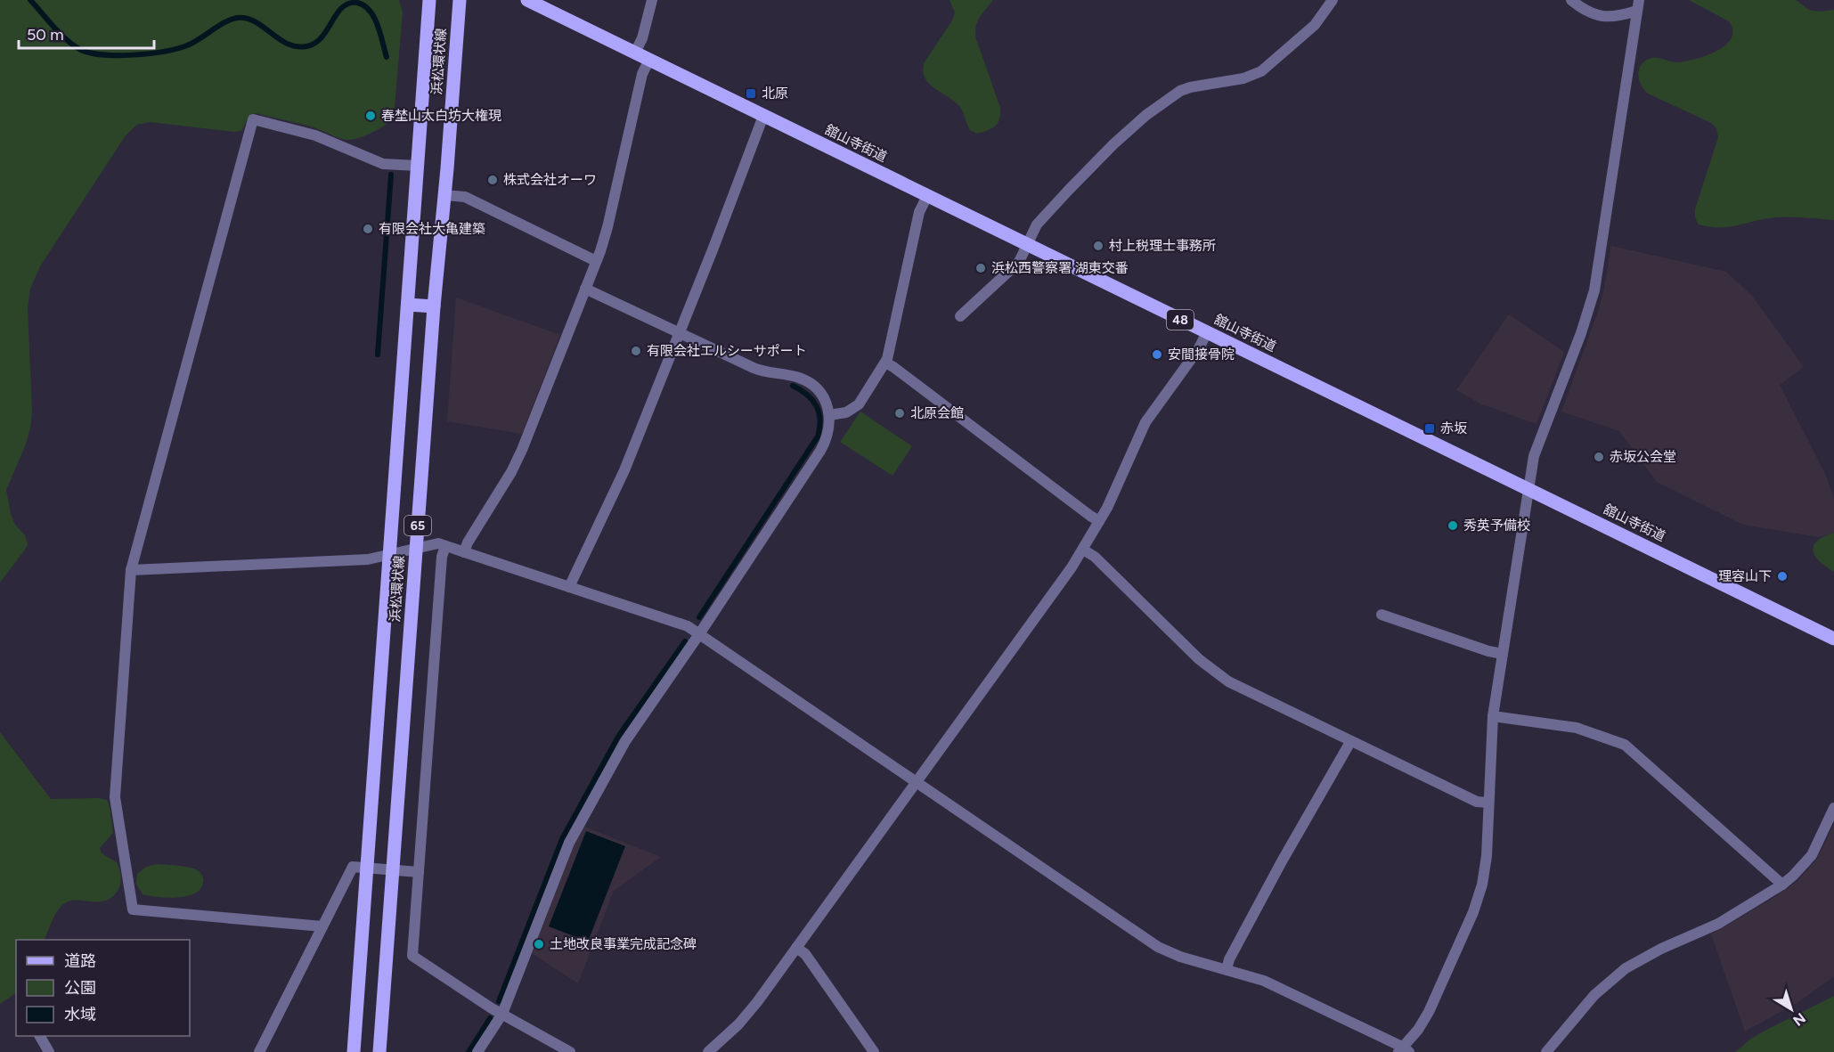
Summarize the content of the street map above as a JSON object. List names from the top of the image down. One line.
{"streets":{"main road":["浜松環状線","舘山寺街道","48","65"]},"places":{"transit":["北原","赤坂"],"other":["春埜山太白坊大権現","株式会社オーワ","有限会社大亀建築","村上税理士事務所","浜松西警察署 湖東交番","有限会社エルシーサポート","安間接骨院","北原会館","赤坂公会堂","秀英予備校","理容山下","土地改良事業完成記念碑"]},"legend":["道路","公園","水域"],"scale_bar":"50 m","north":"bottom right"}
